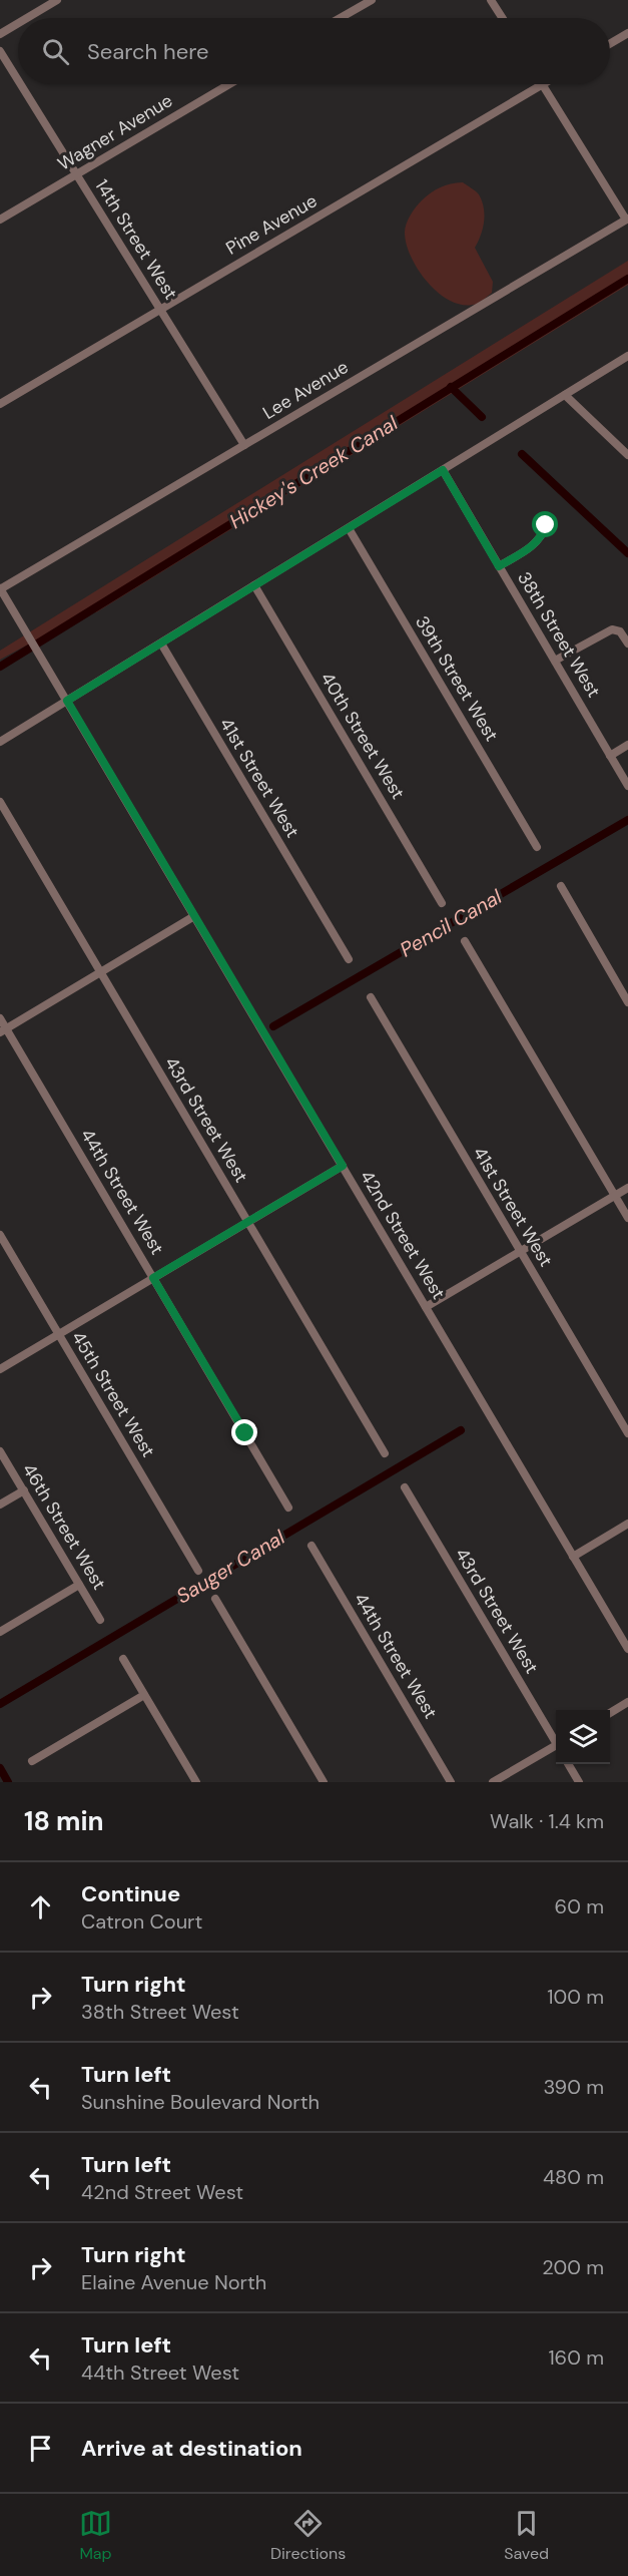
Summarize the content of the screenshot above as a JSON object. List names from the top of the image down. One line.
{"streets":{"street":["Wagner Avenue","Pine Avenue","14th Street West","Lee Avenue","38th Street West","39th Street West","40th Street West","41st Street West","43rd Street West","44th Street West","42nd Street West","45th Street West","46th Street West"]},"crossings":[["Wagner Avenue","14th Street West"],["Pine Avenue","14th Street West"],["14th Street West","Lee Avenue"],["Lee Avenue","42nd Street West"]],"water":["Hickey's Creek Canal","Pencil Canal","Sauger Canal"],"page":{"search":"Search here","heading":["18 min","Walk · 1.4 km"],"list":[["Continue","Catron Court","60 m"],["Turn right","38th Street West","100 m"],["Turn left","Sunshine Boulevard North","390 m"],["Turn left","42nd Street West","480 m"],["Turn right","Elaine Avenue North","200 m"],["Turn left","44th Street West","160 m"],"Arrive at destination"],"nav":["Map","Directions","Saved"]}}
